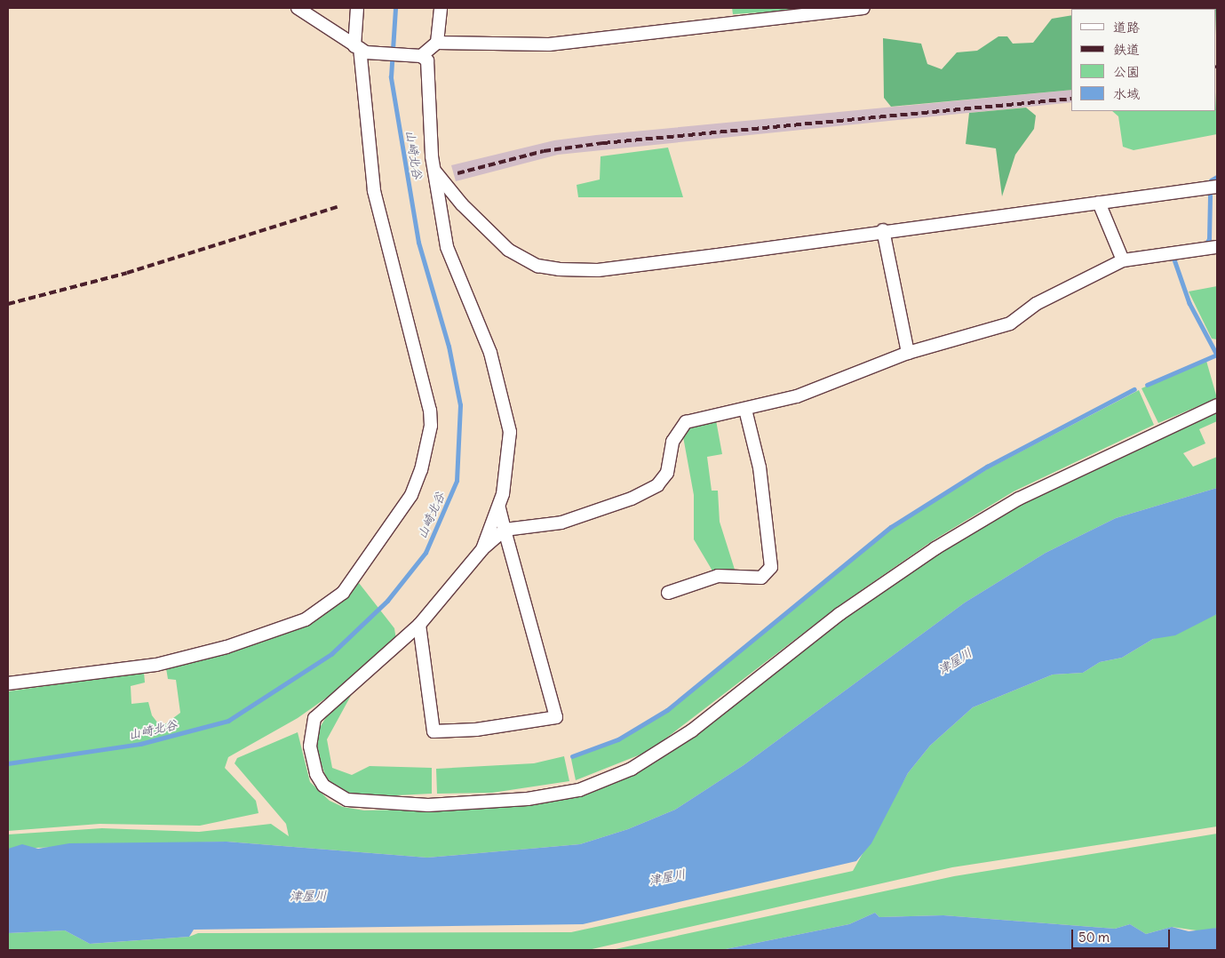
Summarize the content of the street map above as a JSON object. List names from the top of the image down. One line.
{"water":["山崎北谷","津屋川"],"legend":["道路","鉄道","公園","水域"],"scale_bar":"50 m"}
